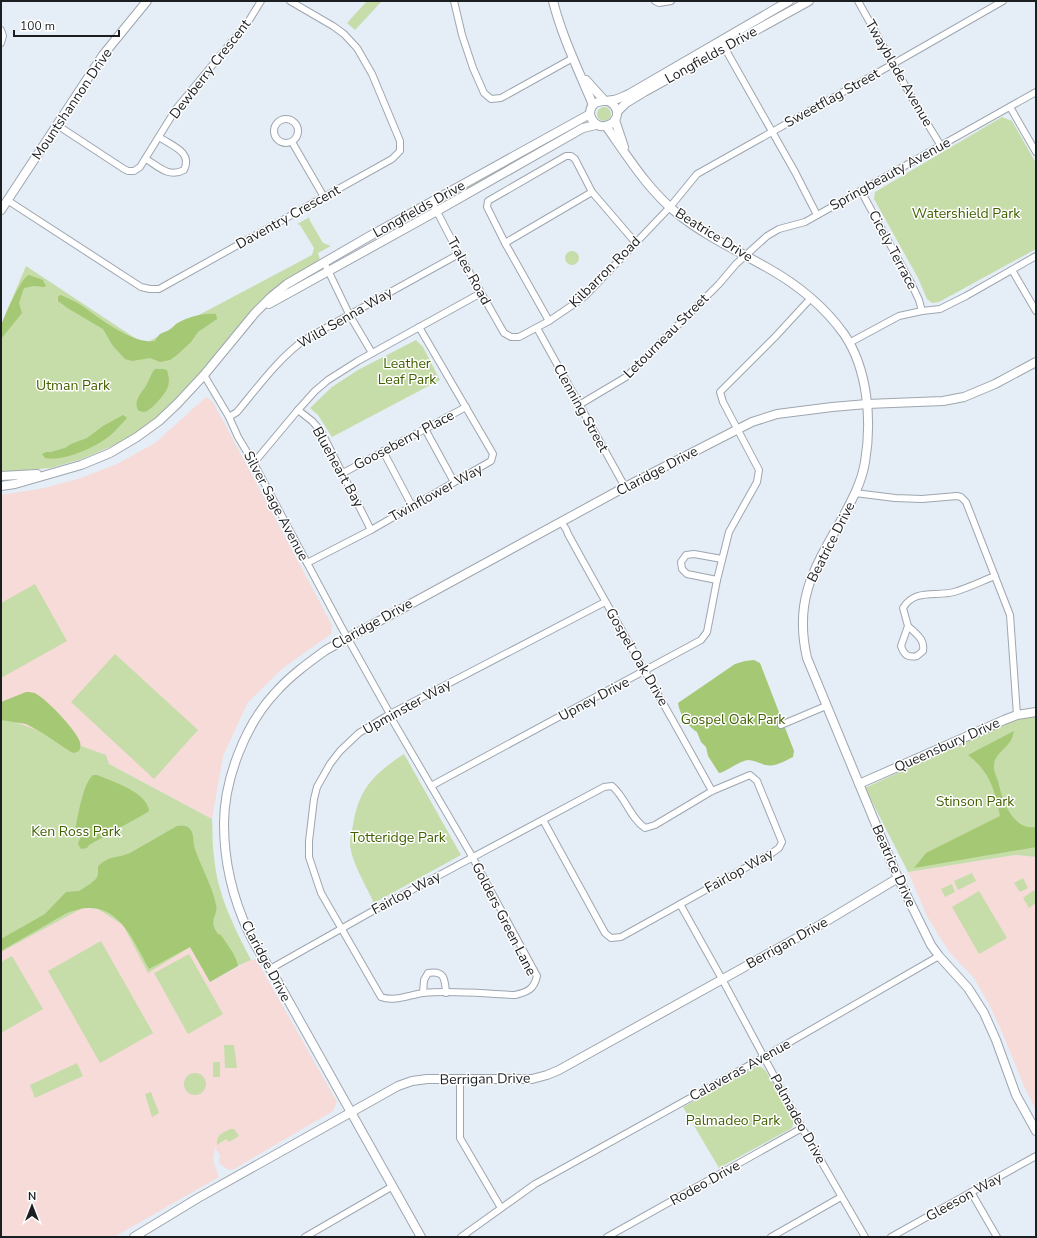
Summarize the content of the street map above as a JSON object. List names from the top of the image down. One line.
{"streets":{"street":["Longfields Drive","Dewberry Crescent","Twayblade Avenue","Sweetflag Street","Mountshannon Drive","Springbeauty Avenue","Daventry Crescent","Beatrice Drive","Cicely Terrace","Tralee Road","Kilbarron Road","Wild Senna Way","Letourneau Street","Clenning Street","Gooseberry Place","Blueheart Bay","Claridge Drive","Twinflower Way","Silver Sage Avenue","Gospel Oak Drive","Upney Drive","Upminster Way","Queensbury Drive","Fairlop Way","Golders Green Lane","Berrigan Drive","Calaveras Avenue","Palmadeo Drive","Rodeo Drive","Gleeson Way"]},"crossings":[["Longfields Drive","Beatrice Drive"],["Longfields Drive","Tralee Road"],["Longfields Drive","Silver Sage Avenue"],["Dewberry Crescent","Mountshannon Drive"],["Twayblade Avenue","Sweetflag Street"],["Twayblade Avenue","Springbeauty Avenue"],["Sweetflag Street","Beatrice Drive"],["Sweetflag Street","Kilbarron Road"],["Mountshannon Drive","Daventry Crescent"],["Springbeauty Avenue","Beatrice Drive"],["Springbeauty Avenue","Cicely Terrace"],["Springbeauty Avenue","Letourneau Street"],["Beatrice Drive","Kilbarron Road"],["Beatrice Drive","Letourneau Street"],["Beatrice Drive","Claridge Drive"],["Beatrice Drive","Upney Drive"],["Beatrice Drive","Queensbury Drive"],["Beatrice Drive","Berrigan Drive"],["Beatrice Drive","Calaveras Avenue"],["Tralee Road","Kilbarron Road"],["Tralee Road","Wild Senna Way"],["Kilbarron Road","Clenning Street"],["Wild Senna Way","Silver Sage Avenue"],["Letourneau Street","Clenning Street"],["Clenning Street","Claridge Drive"],["Gooseberry Place","Blueheart Bay"],["Gooseberry Place","Twinflower Way"],["Blueheart Bay","Twinflower Way"],["Claridge Drive","Silver Sage Avenue"],["Claridge Drive","Gospel Oak Drive"],["Claridge Drive","Upney Drive"],["Claridge Drive","Fairlop Way"],["Claridge Drive","Berrigan Drive"],["Twinflower Way","Silver Sage Avenue"],["Silver Sage Avenue","Upminster Way"],["Silver Sage Avenue","Golders Green Lane"],["Gospel Oak Drive","Upney Drive"],["Gospel Oak Drive","Upminster Way"],["Gospel Oak Drive","Fairlop Way"],["Upney Drive","Golders Green Lane"],["Upminster Way","Fairlop Way"],["Upminster Way","Golders Green Lane"],["Fairlop Way","Golders Green Lane"],["Fairlop Way","Palmadeo Drive"],["Berrigan Drive","Palmadeo Drive"],["Calaveras Avenue","Palmadeo Drive"],["Palmadeo Drive","Rodeo Drive"]],"parks":["Watershield Park","Leather Leaf Park","Utman Park","Gospel Oak Park","Stinson Park","Ken Ross Park","Totteridge Park","Palmadeo Park"],"scale_bar":"100 m","north":"top"}
